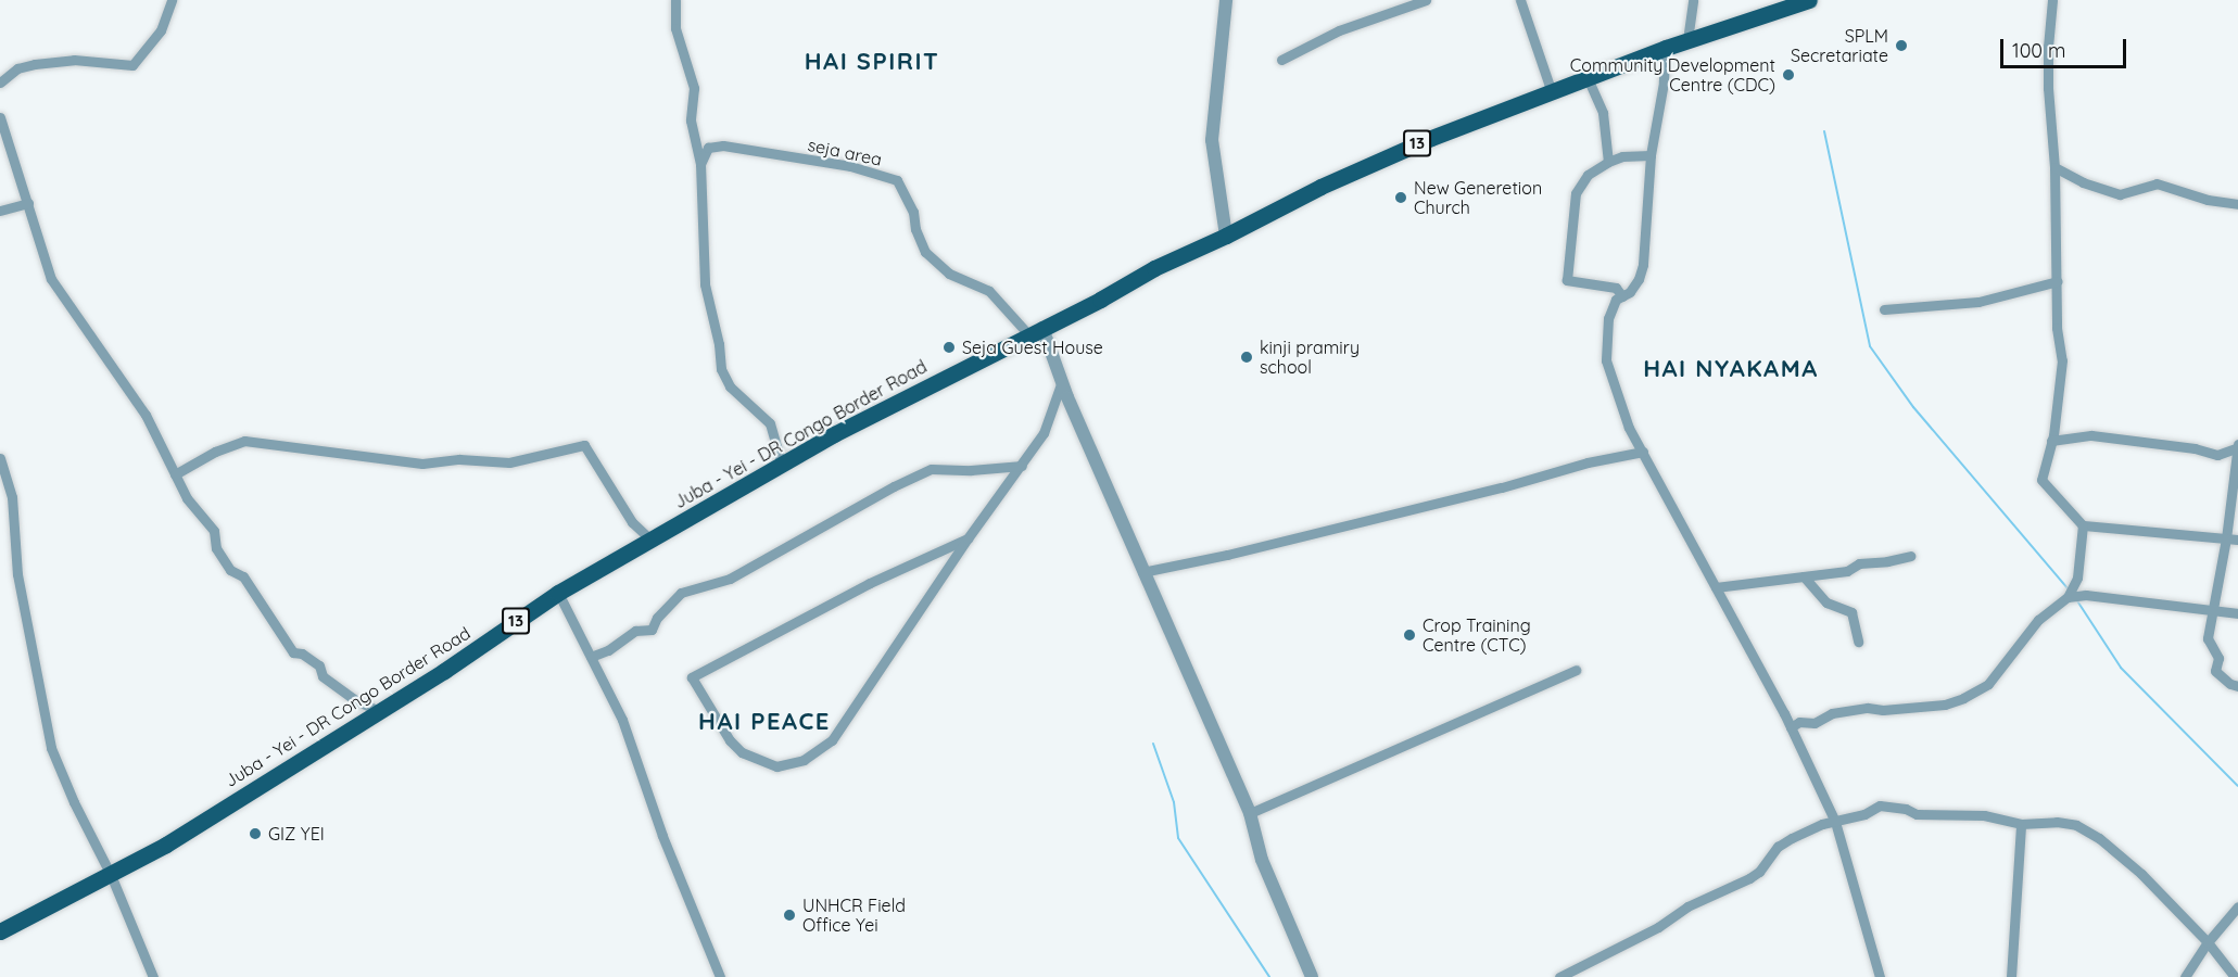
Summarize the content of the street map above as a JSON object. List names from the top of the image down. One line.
{"streets":{"main road":["13","Juba - Yei - DR Congo Border Road"],"street":["seja area"]},"crossings":[["seja area","Juba - Yei - DR Congo Border Road"]],"districts":["HAI SPIRIT","HAI NYAKAMA","HAI PEACE"],"places":["SPLM Secretariate","Community Development Centre (CDC)","New Generetion Church","Seja Guest House","kinji pramiry school","Crop Training Centre (CTC)","GIZ YEI","UNHCR Field Office Yei"],"scale_bar":"100 m"}
